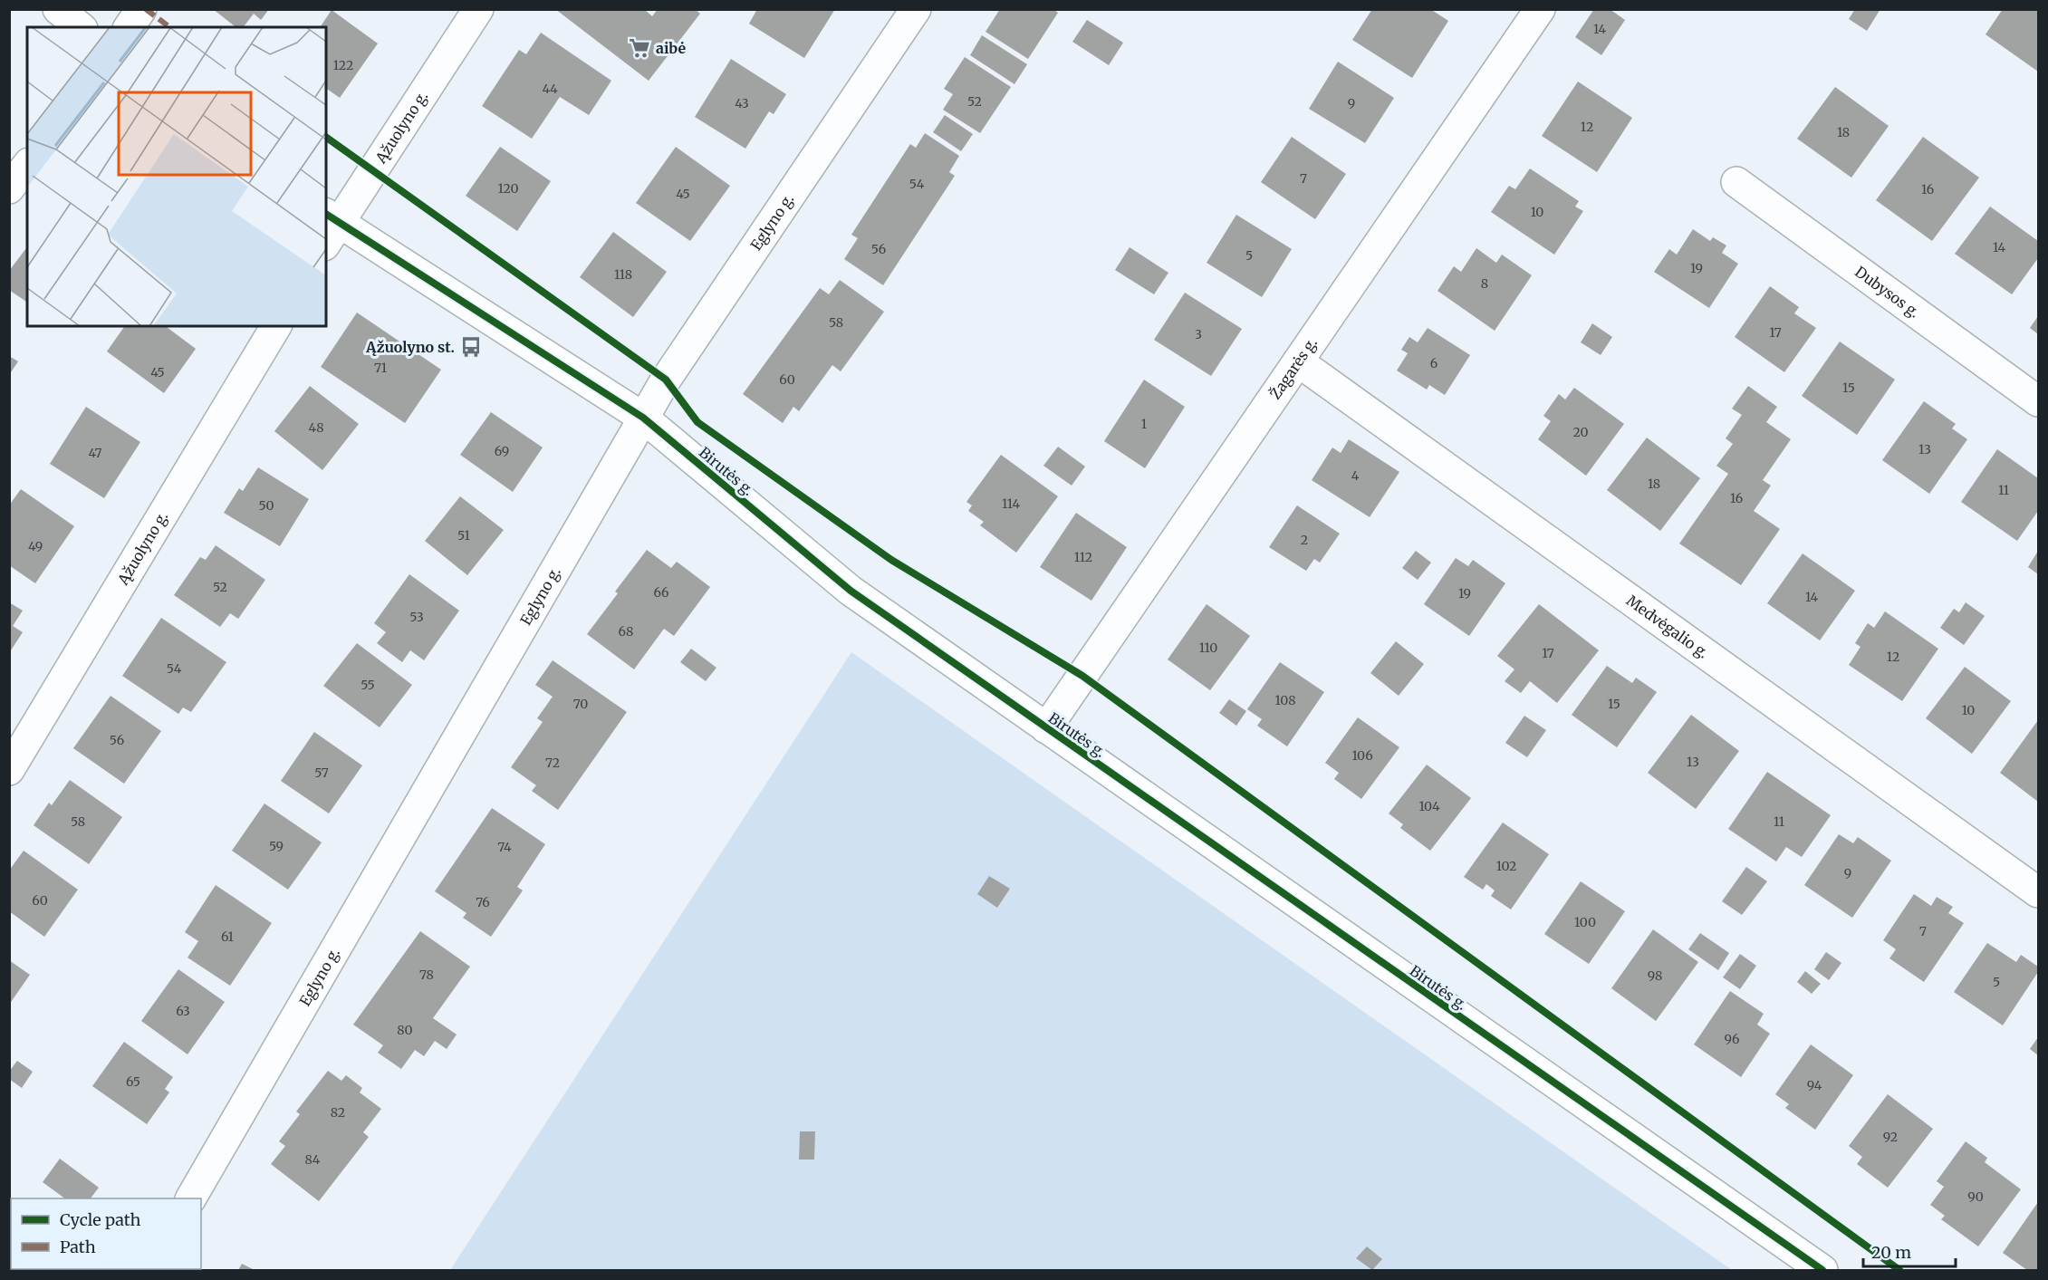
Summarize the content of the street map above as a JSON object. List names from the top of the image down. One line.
{"streets":{"street":["Ąžuolyno g.","Eglyno g.","Dubysos g.","Žagarės g.","Birutės g.","Medvėgalio g."]},"crossings":[["Ąžuolyno g.","Birutės g."],["Eglyno g.","Birutės g."],["Žagarės g.","Birutės g."],["Žagarės g.","Medvėgalio g."]],"places":{"supermarket":["aibė"],"bus stop":["Ąžuolyno st."]},"house_numbers":["14","122","44","52","43","9","12","18","7","54","120","16","45","10","14","56","5","19","118","8","58","17","3","6","71","45","60","15","1","48","20","13","69","47","4","18","11","16","114","50","51","2","49","112","52","66","19","14","53","68","110","17","12","54","55","108","70","15","10","56","106","13","72","57","104","58","11","59","74","102","9","60","76","100","7","61","78","98","5","63","80","96","65","94","82","92","84","90"],"legend":["Cycle path","Path"],"scale_bar":"20 m"}
